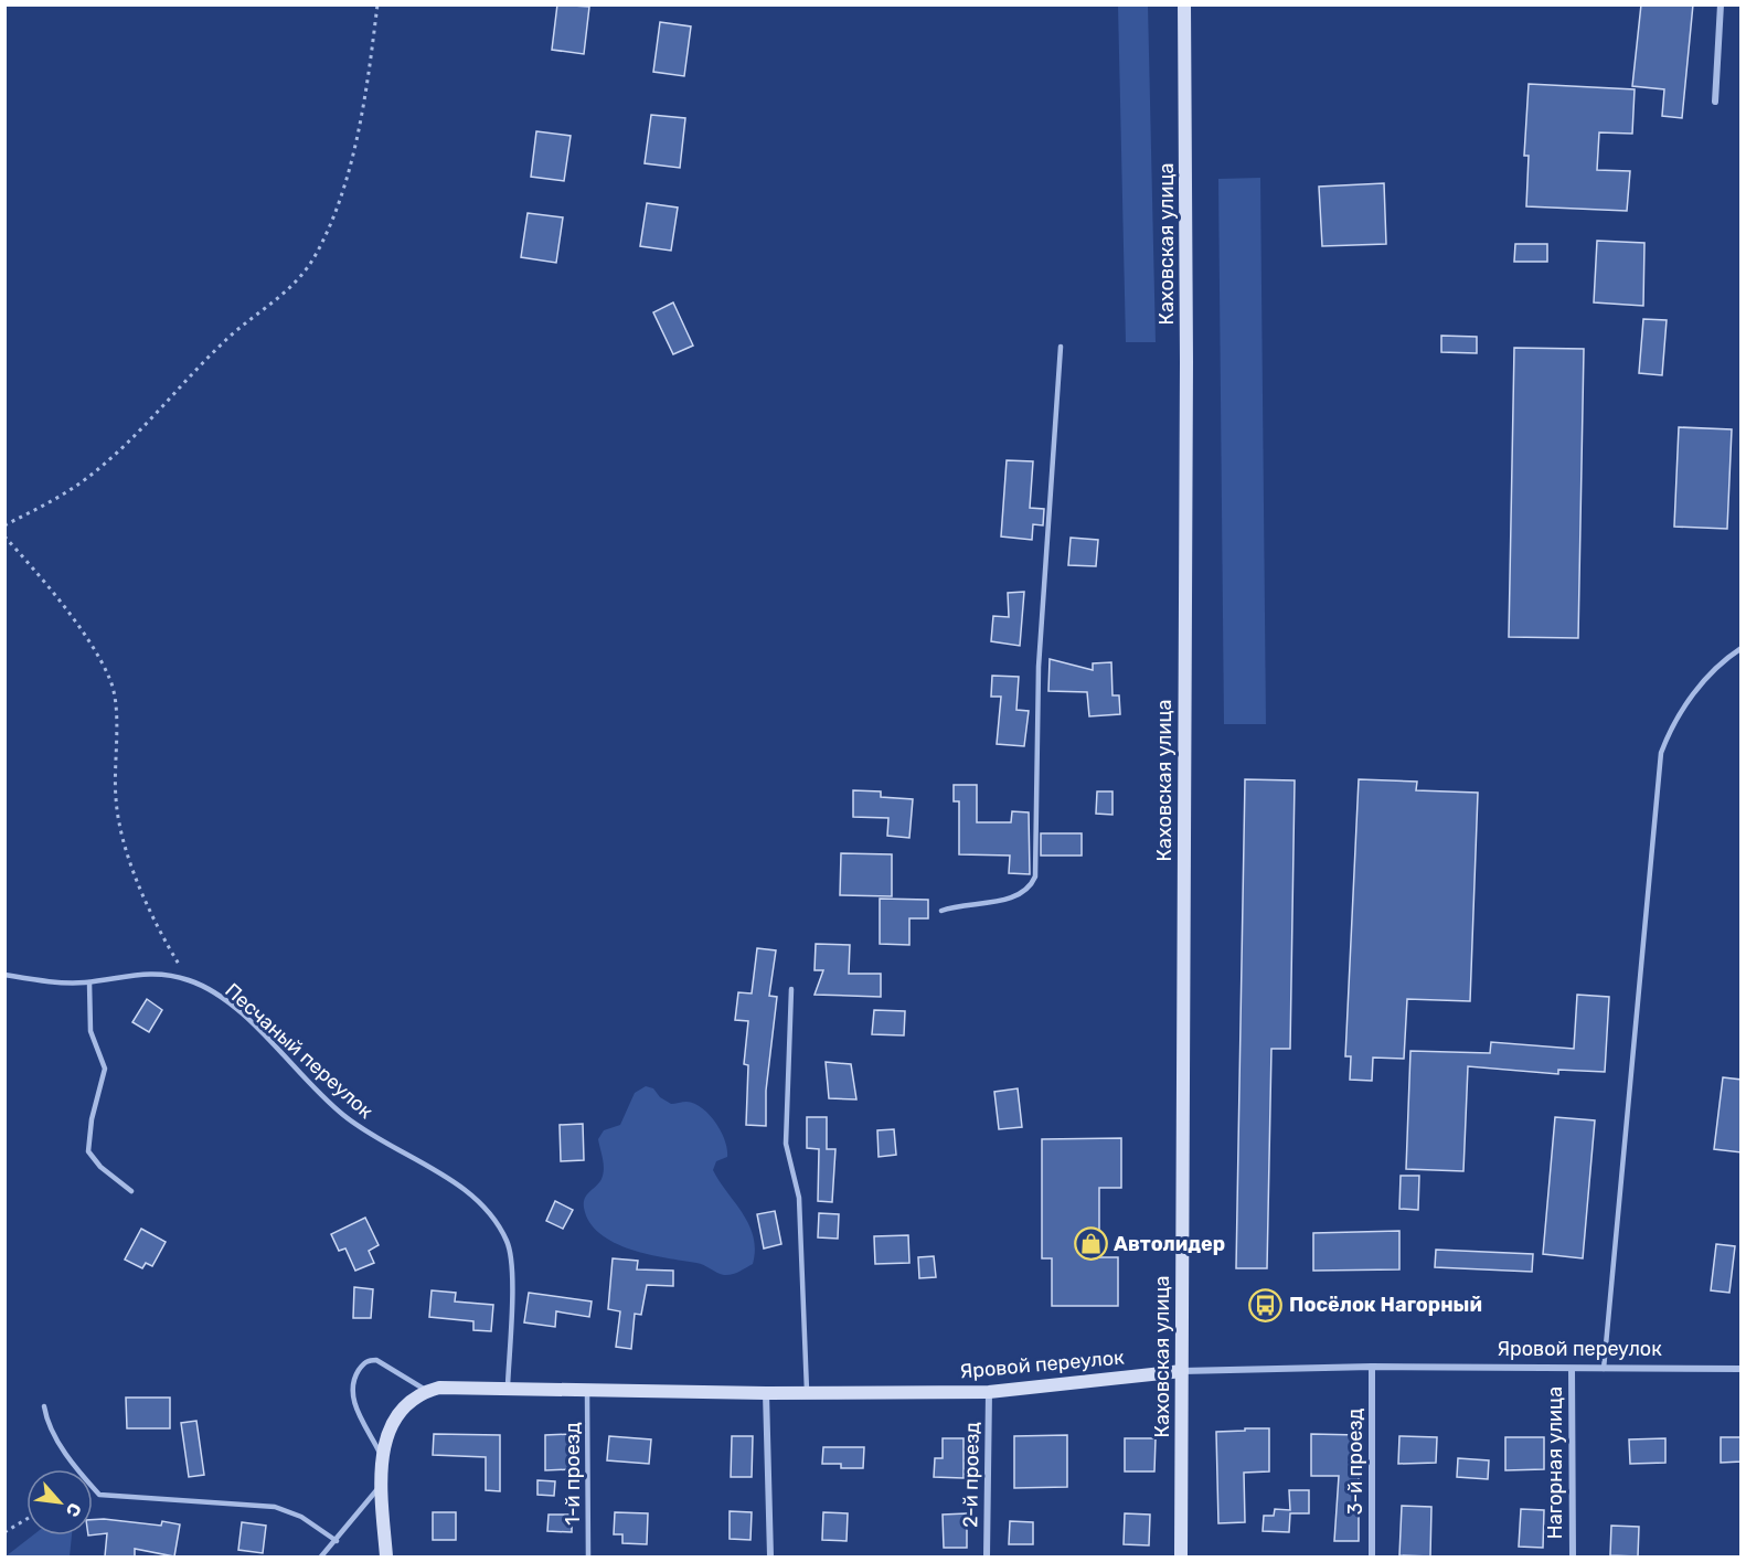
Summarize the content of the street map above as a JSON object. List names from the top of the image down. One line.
{"streets":{"main road":["Каховская улица","Яровой переулок"],"street":["3-й проезд","Нагорная улица","2-й проезд"],"lane":["Песчаный переулок","1-й проезд"]},"crossings":[["Каховская улица","Яровой переулок"],["Песчаный переулок","Яровой переулок"],["Яровой переулок","3-й проезд"],["Яровой переулок","Нагорная улица"],["Яровой переулок","1-й проезд"],["Яровой переулок","2-й проезд"]],"places":{"shop":["Автолидер"],"bus stop":["Посёлок Нагорный"]},"north":"bottom right"}
